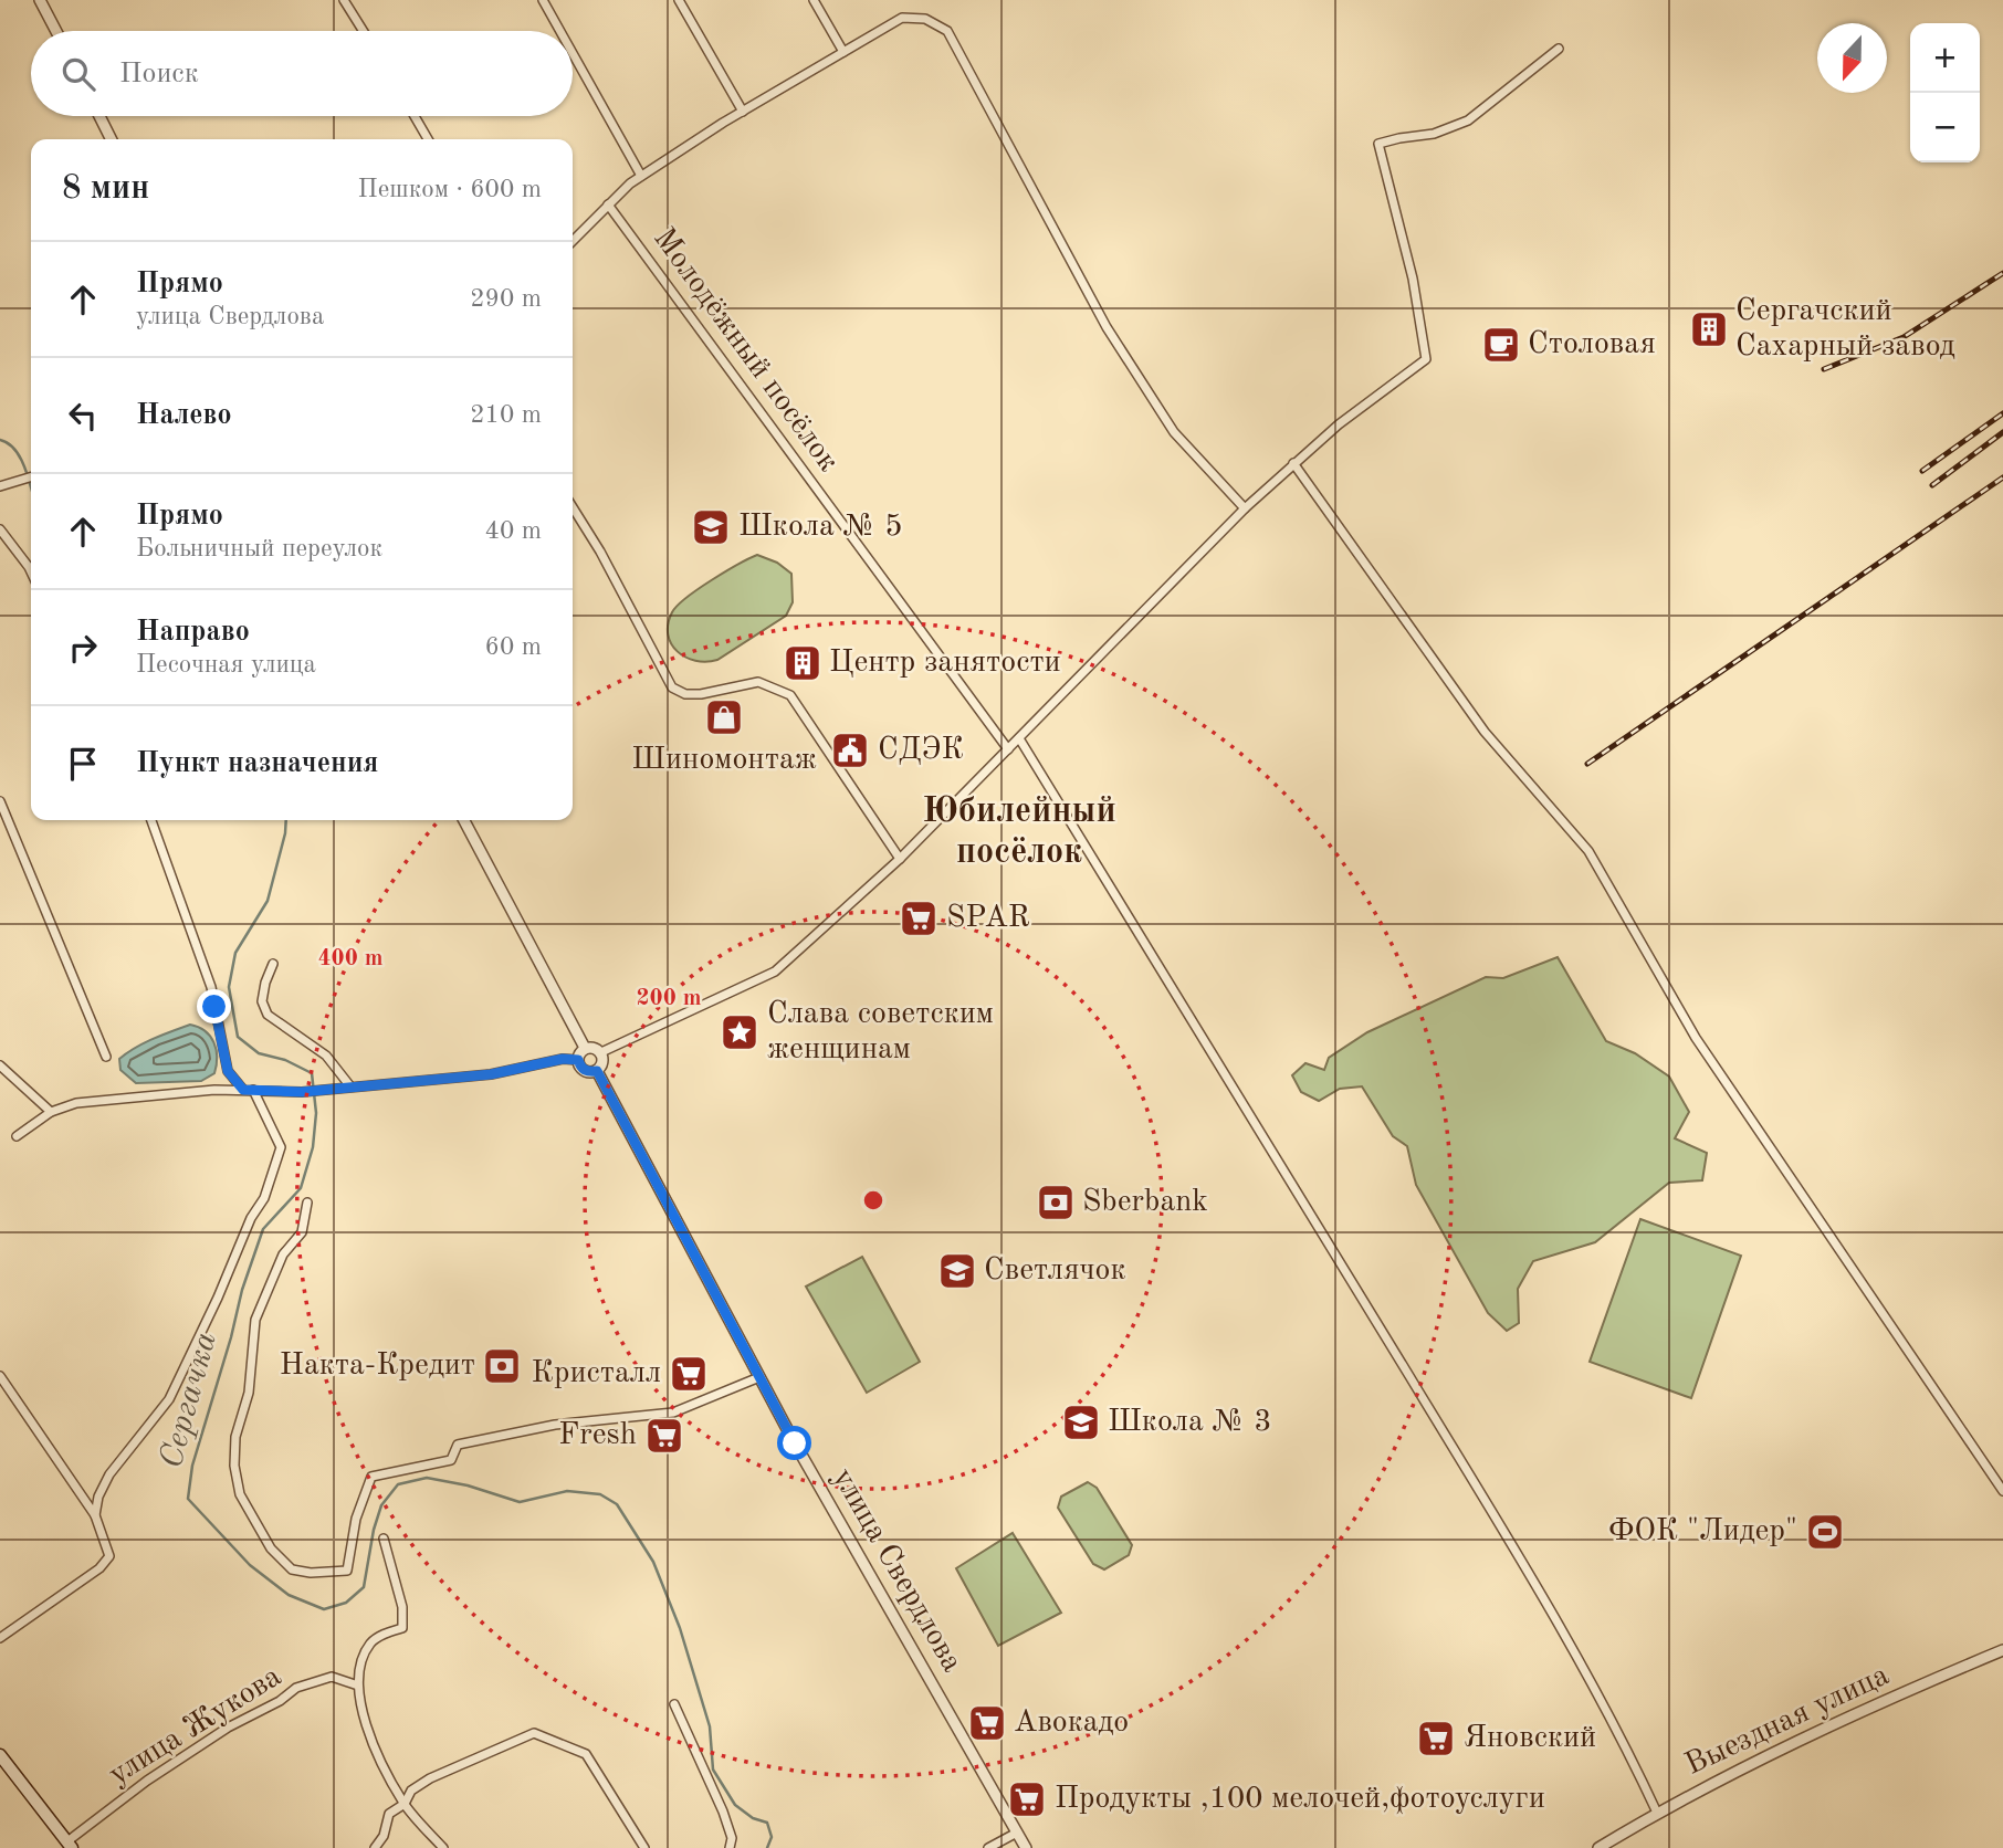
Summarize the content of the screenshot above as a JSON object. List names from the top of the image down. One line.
{"streets":{"street":["Молодёжный посёлок","улица Свердлова","Выездная улица","улица Жукова"]},"districts":["Юбилейный посёлок"],"water":["Сергачка"],"places":{"building":["Сергачский Сахарный завод","Центр занятости"],"cafe":["Столовая"],"school or university":["Школа № 5","Светлячок","Школа № 3"],"shop":["Шиномонтаж"],"public building":["СДЭК"],"supermarket":["SPAR","Кристалл","Fresh","Авокадо","Яновский","Продукты ,100 мелочей,фотоуслуги"],"place":["Слава советским женщинам"],"bank":["Sberbank","Накта-Кредит"],"sports":["ФОК \"Лидер\""]},"north":"bottom","page":{"map_buttons":["+","−"],"search":"Поиск","heading":["8 мин","Пешком · 600 m"],"list":[["Прямо","улица Свердлова","290 m"],["Налево","210 m"],["Прямо","Больничный переулок","40 m"],["Направо","Песочная улица","60 m"],"Пункт назначения"]},"rings":["400 m","200 m"]}
